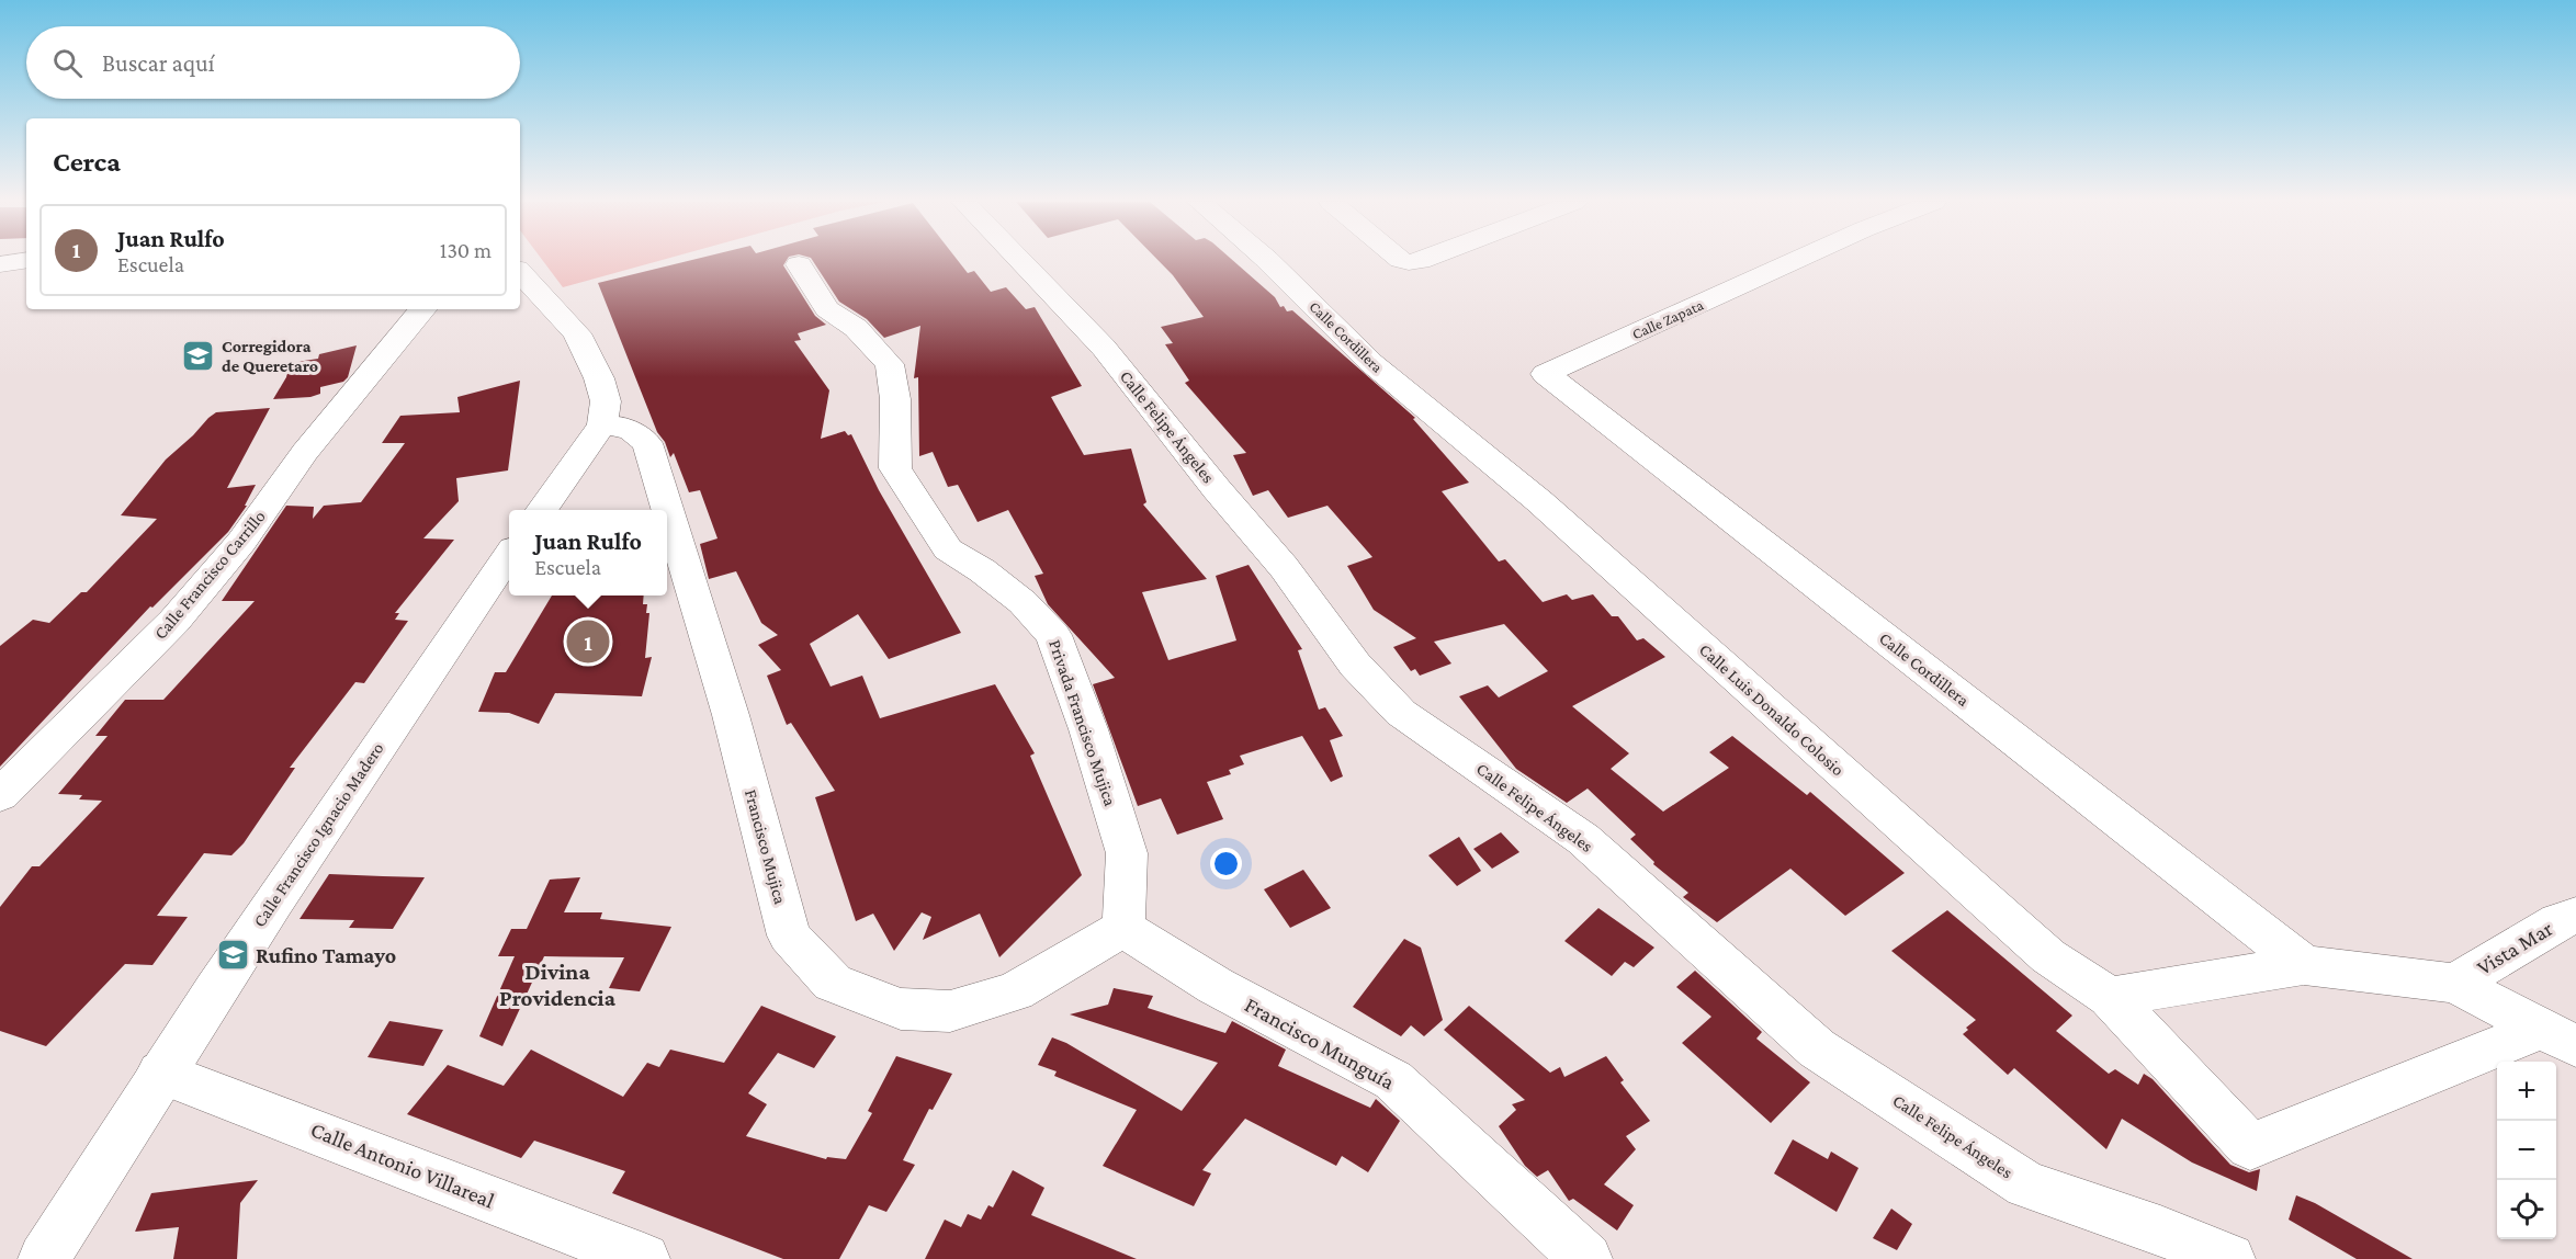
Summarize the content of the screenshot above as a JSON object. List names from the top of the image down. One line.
{"streets":{"street":["Calle Zapata","Calle Cordillera","Calle Felipe Ángeles","Calle Francisco Carrillo","Calle Luis Donaldo Colosio","Privada Francisco Mujica","Calle Francisco Ignacio Madero","Francisco Mujica","Vista Mar","Francisco Munguía","Calle Antonio Villareal"]},"crossings":[["Calle Zapata","Calle Cordillera"],["Calle Cordillera","Calle Luis Donaldo Colosio"],["Privada Francisco Mujica","Francisco Mujica"],["Privada Francisco Mujica","Francisco Munguía"],["Calle Francisco Ignacio Madero","Calle Antonio Villareal"],["Francisco Mujica","Francisco Munguía"]],"districts":["Divina Providencia"],"places":{"school or university":["Corregidora de Queretaro","Rufino Tamayo"]},"page":{"search":"Buscar aquí","heading":"Cerca","list":[{"mark":"1","name":"Juan Rulfo","note":"Escuela","value":"130 m"}],"popup":["Juan Rulfo","Escuela"],"pins":"1","map_buttons":["+","−"]}}
